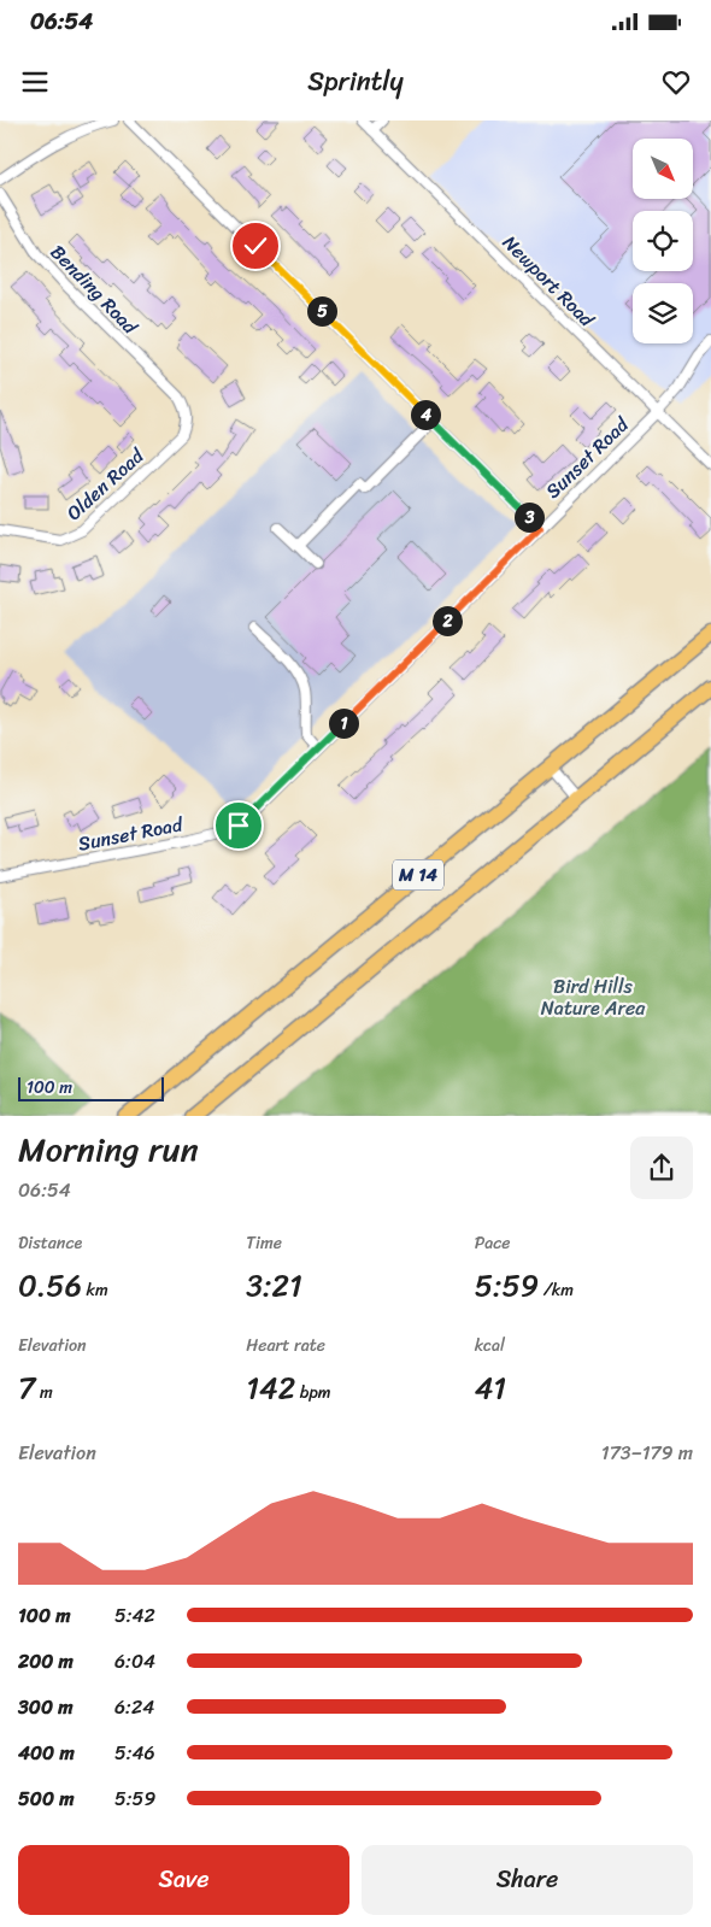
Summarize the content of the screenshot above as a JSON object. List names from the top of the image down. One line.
{"streets":{"highway":["M 14"],"street":["Newport Road","Bending Road","Sunset Road","Olden Road"]},"crossings":[["Newport Road","Sunset Road"],["Bending Road","Olden Road"]],"parks":["Bird Hills Nature Area"],"scale_bar":"100 m","north":"bottom right","page":{"status":"06:54","header":"Sprintly","pins":["5","4","3","2","1"],"scale":"100 m","heading":["Morning run","06:54"],"stats":[["Distance","0.56 km"],["Time","3:21"],["Pace","5:59 /km"],["Elevation","7 m"],["Heart rate","142 bpm"],["kcal","41"]],"chart":["Elevation","173–179 m"],"list":[{"name":"100 m","note":"5:42"},{"name":"200 m","note":"6:04"},{"name":"300 m","note":"6:24"},{"name":"400 m","note":"5:46"},{"name":"500 m","note":"5:59"}],"buttons":["Save","Share"]}}
